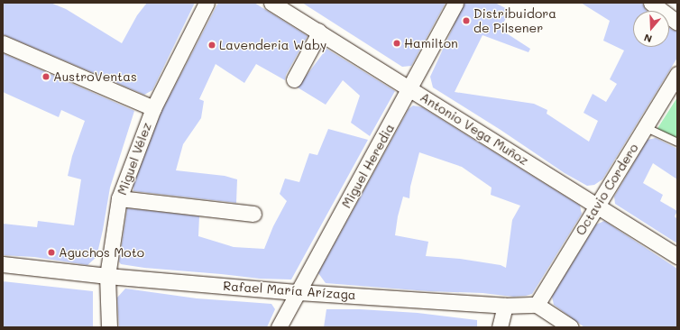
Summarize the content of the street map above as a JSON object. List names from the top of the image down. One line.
{"streets":{"street":["Antonio Vega Muñoz","Miguel Vélez","Miguel Heredia","Octavio Cordero","Rafael María Arízaga"]},"crossings":[["Antonio Vega Muñoz","Miguel Heredia"],["Antonio Vega Muñoz","Octavio Cordero"],["Miguel Vélez","Rafael María Arízaga"],["Miguel Heredia","Rafael María Arízaga"],["Octavio Cordero","Rafael María Arízaga"]],"places":["Distribuidora de Pilsener","Hamilton","Lavenderia Waby","AustroVentas","Aguchos Moto"],"north":"bottom"}
